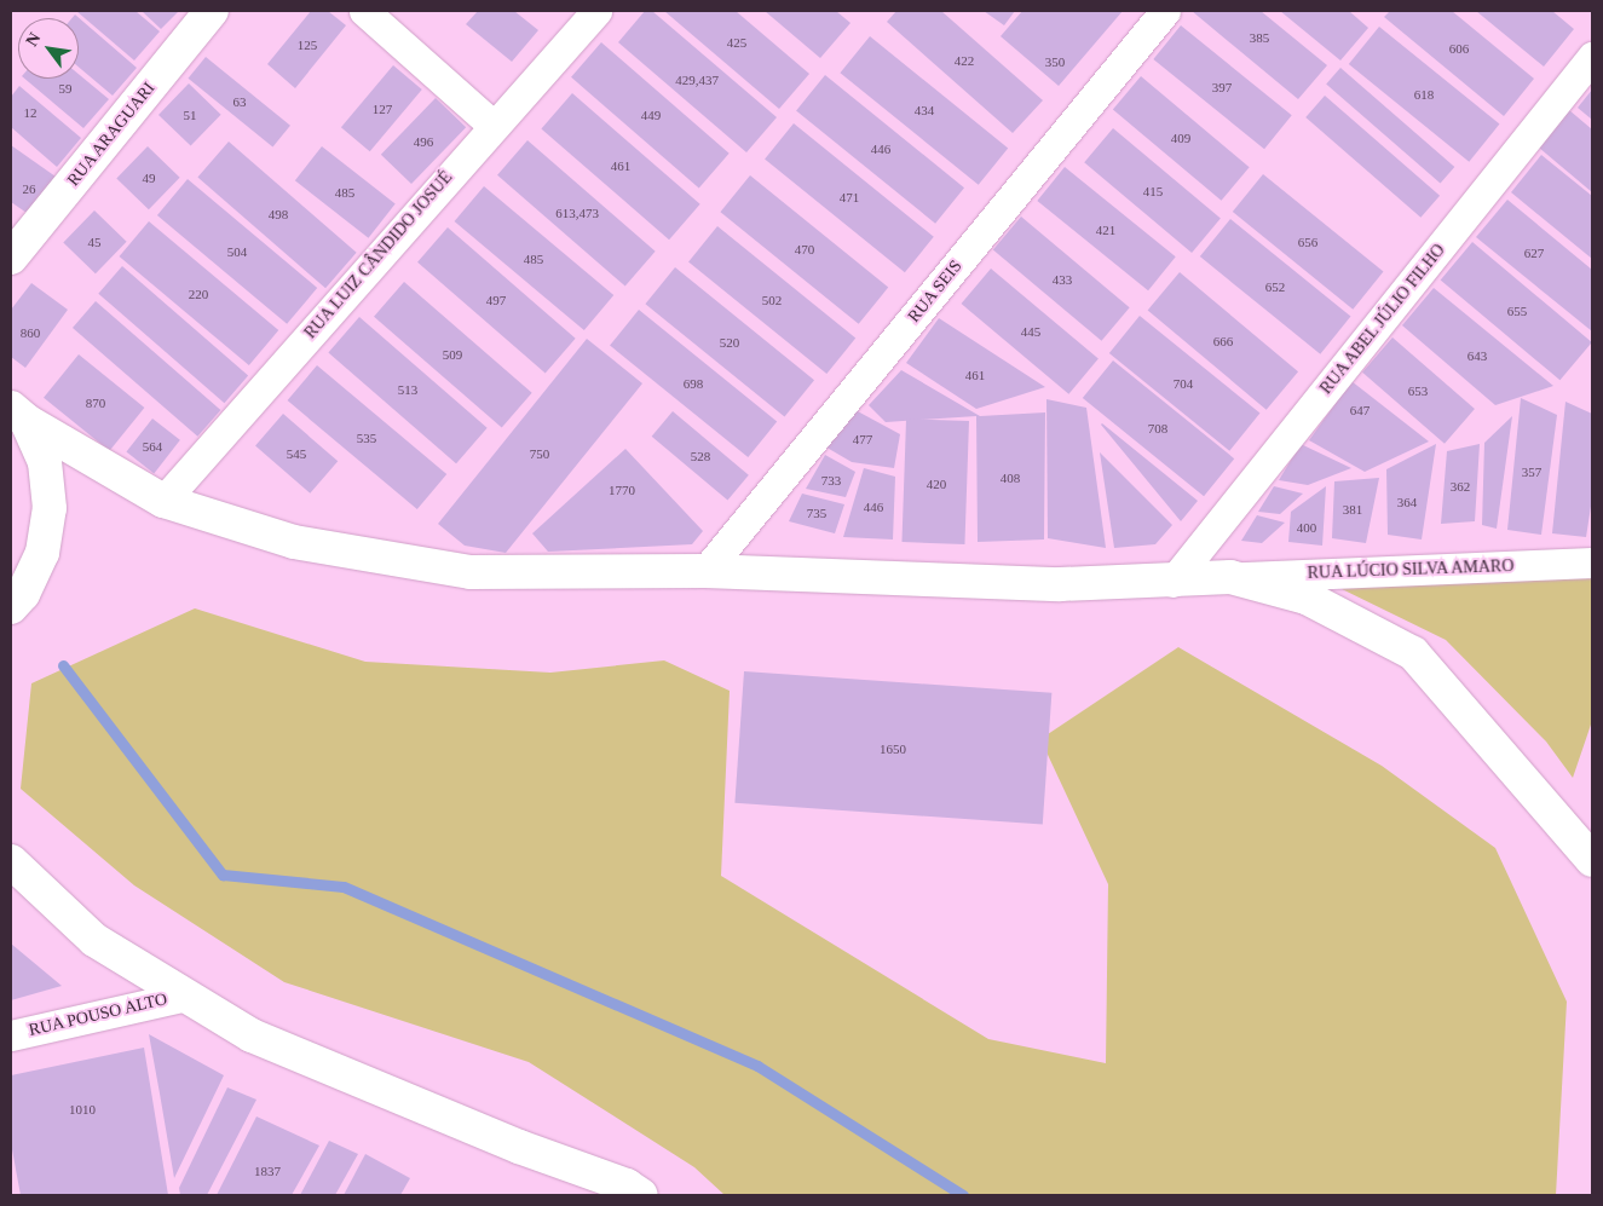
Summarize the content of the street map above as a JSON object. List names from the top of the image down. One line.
{"streets":{"main road":["RUA ARAGUARI"],"street":["RUA LUIZ CÂNDIDO JOSUÉ","RUA SEIS","RUA ABEL JÚLIO FILHO","RUA LÚCIO SILVA AMARO","RUA POUSO ALTO"]},"house_numbers":["385","425","125","606","422","350","429,437","397","59","618","63","127","434","12","51","449","409","496","446","461","49","26","415","485","471","613,473","498","421","45","656","470","504","627","485","433","652","220","497","502","655","445","860","666","520","509","643","461","698","704","513","653","870","647","708","535","477","564","545","750","528","357","408","733","420","362","1770","364","446","381","735","400","1650","1010","1837"],"north":"top left"}
